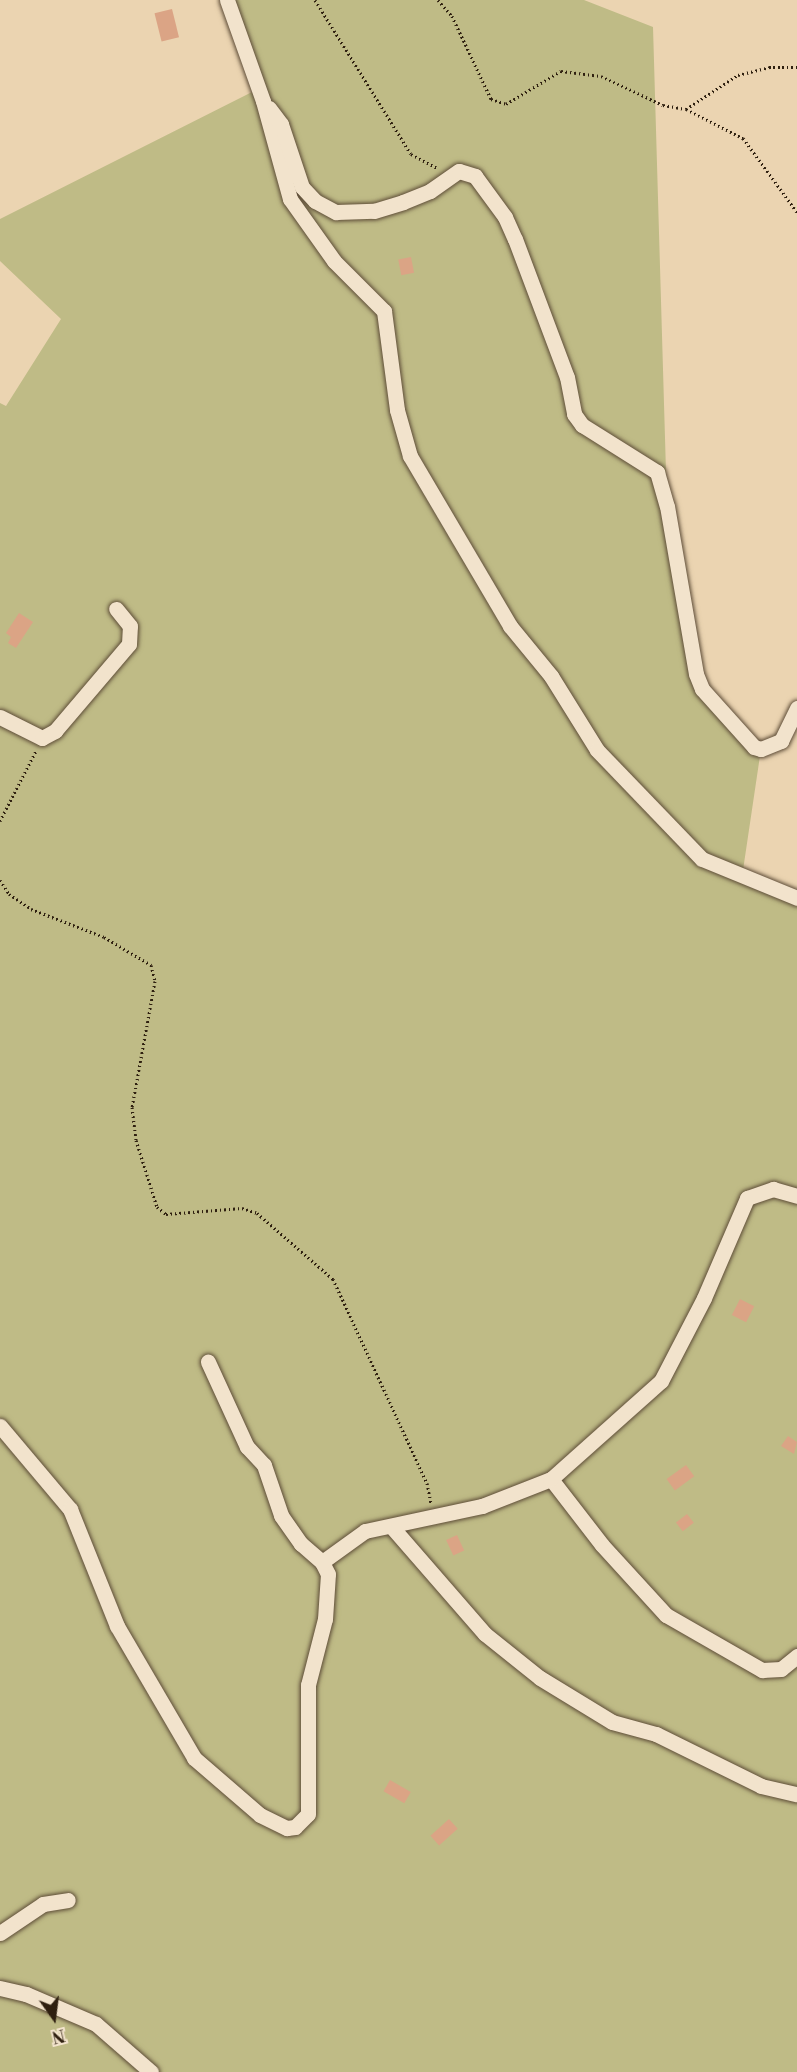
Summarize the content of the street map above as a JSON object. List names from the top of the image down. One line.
{"north":"bottom"}
